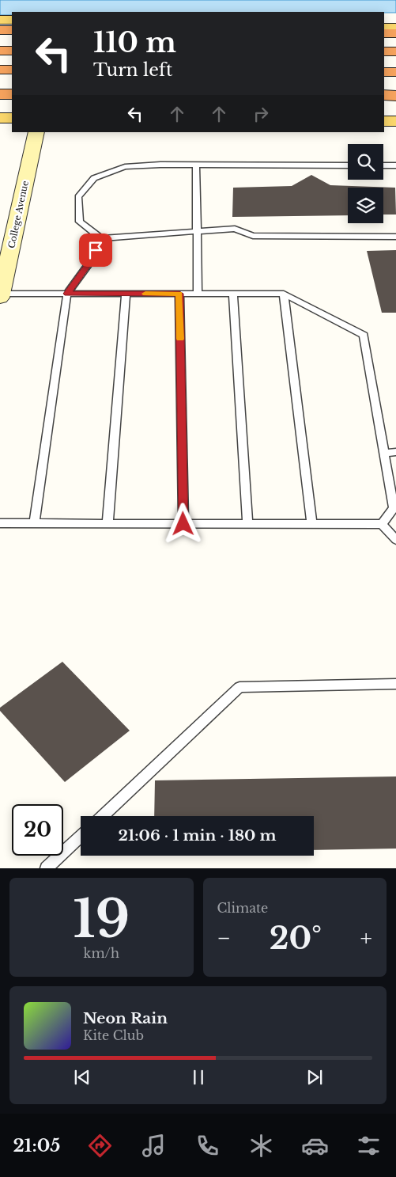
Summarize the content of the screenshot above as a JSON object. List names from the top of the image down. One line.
{"streets":{"street":["College Avenue"]},"page":{"turn":["110 m","Turn left"],"limit":"20","trip":"21:06 · 1 min · 180 m","tile":[["19","km/h"],"Climate"],"heat":["−","20°","+"],"song":["Neon Rain","Kite Club"],"tabs":"21:05"}}
